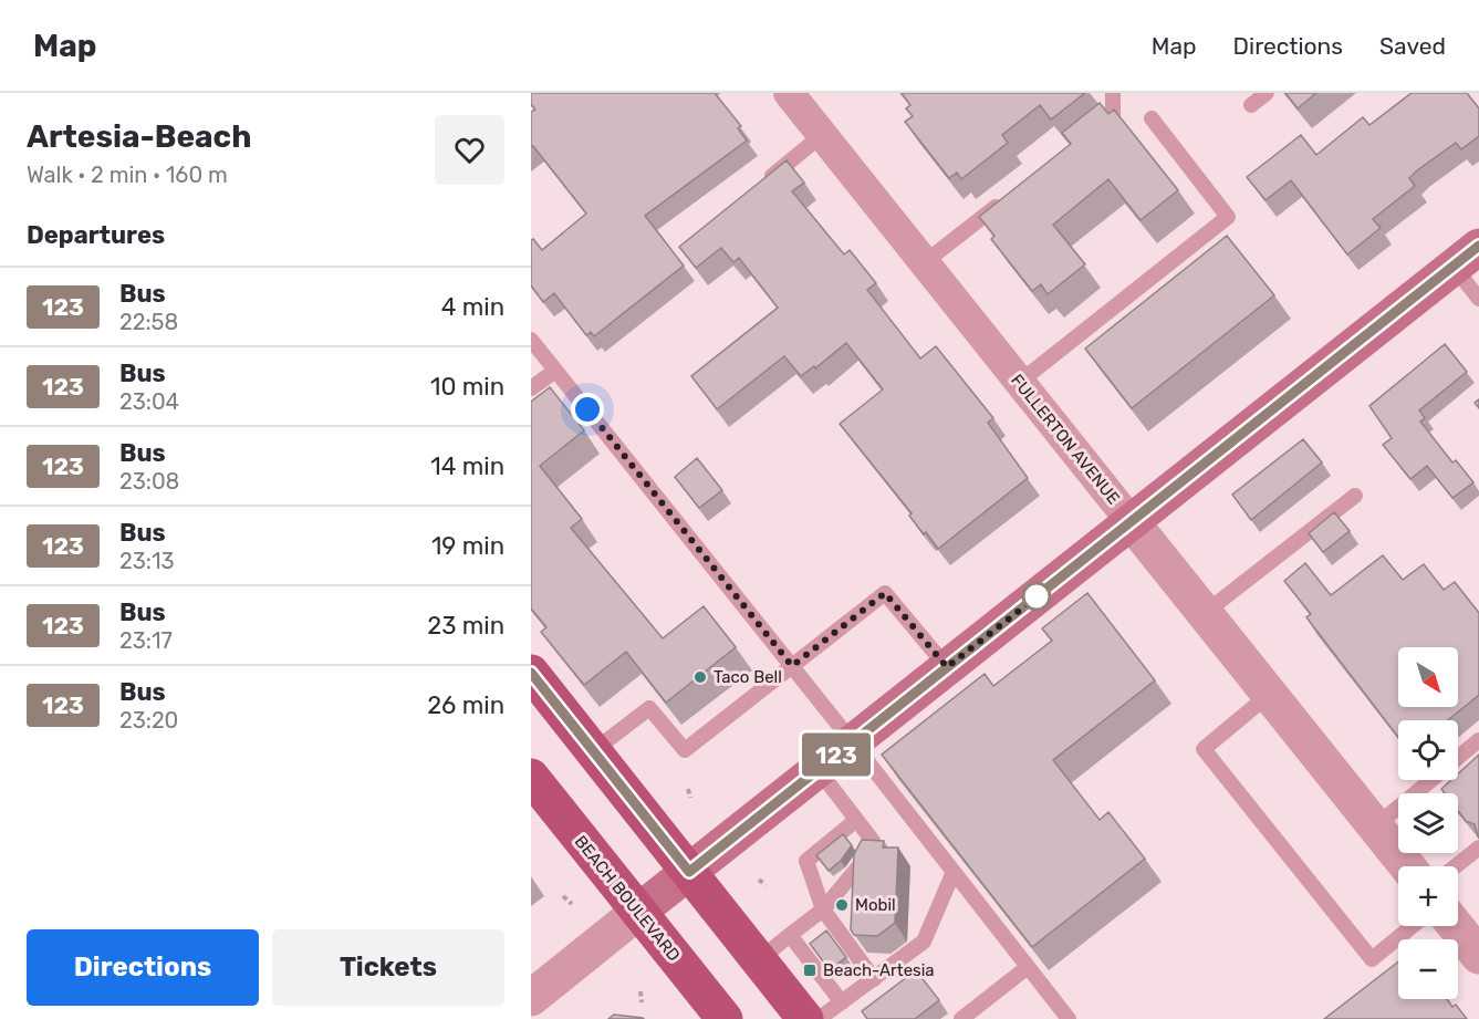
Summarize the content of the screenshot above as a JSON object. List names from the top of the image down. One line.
{"streets":{"main road":["BEACH BOULEVARD"],"street":["FULLERTON AVENUE"]},"places":{"other":["Taco Bell","Mobil"],"transit":["Beach-Artesia"]},"lines":["bus line 123"],"north":"bottom right","page":{"header":"Map","nav":["Map","Directions","Saved"],"heading":[["Artesia-Beach","Walk · 2 min · 160 m"],"Departures"],"on_map":"123","list":[{"mark":"123","name":"Bus","note":"22:58","value":"4 min"},{"mark":"123","name":"Bus","note":"23:04","value":"10 min"},{"mark":"123","name":"Bus","note":"23:08","value":"14 min"},{"mark":"123","name":"Bus","note":"23:13","value":"19 min"},{"mark":"123","name":"Bus","note":"23:17","value":"23 min"},{"mark":"123","name":"Bus","note":"23:20","value":"26 min"}],"map_buttons":["+","−"],"buttons":["Directions","Tickets"]}}
